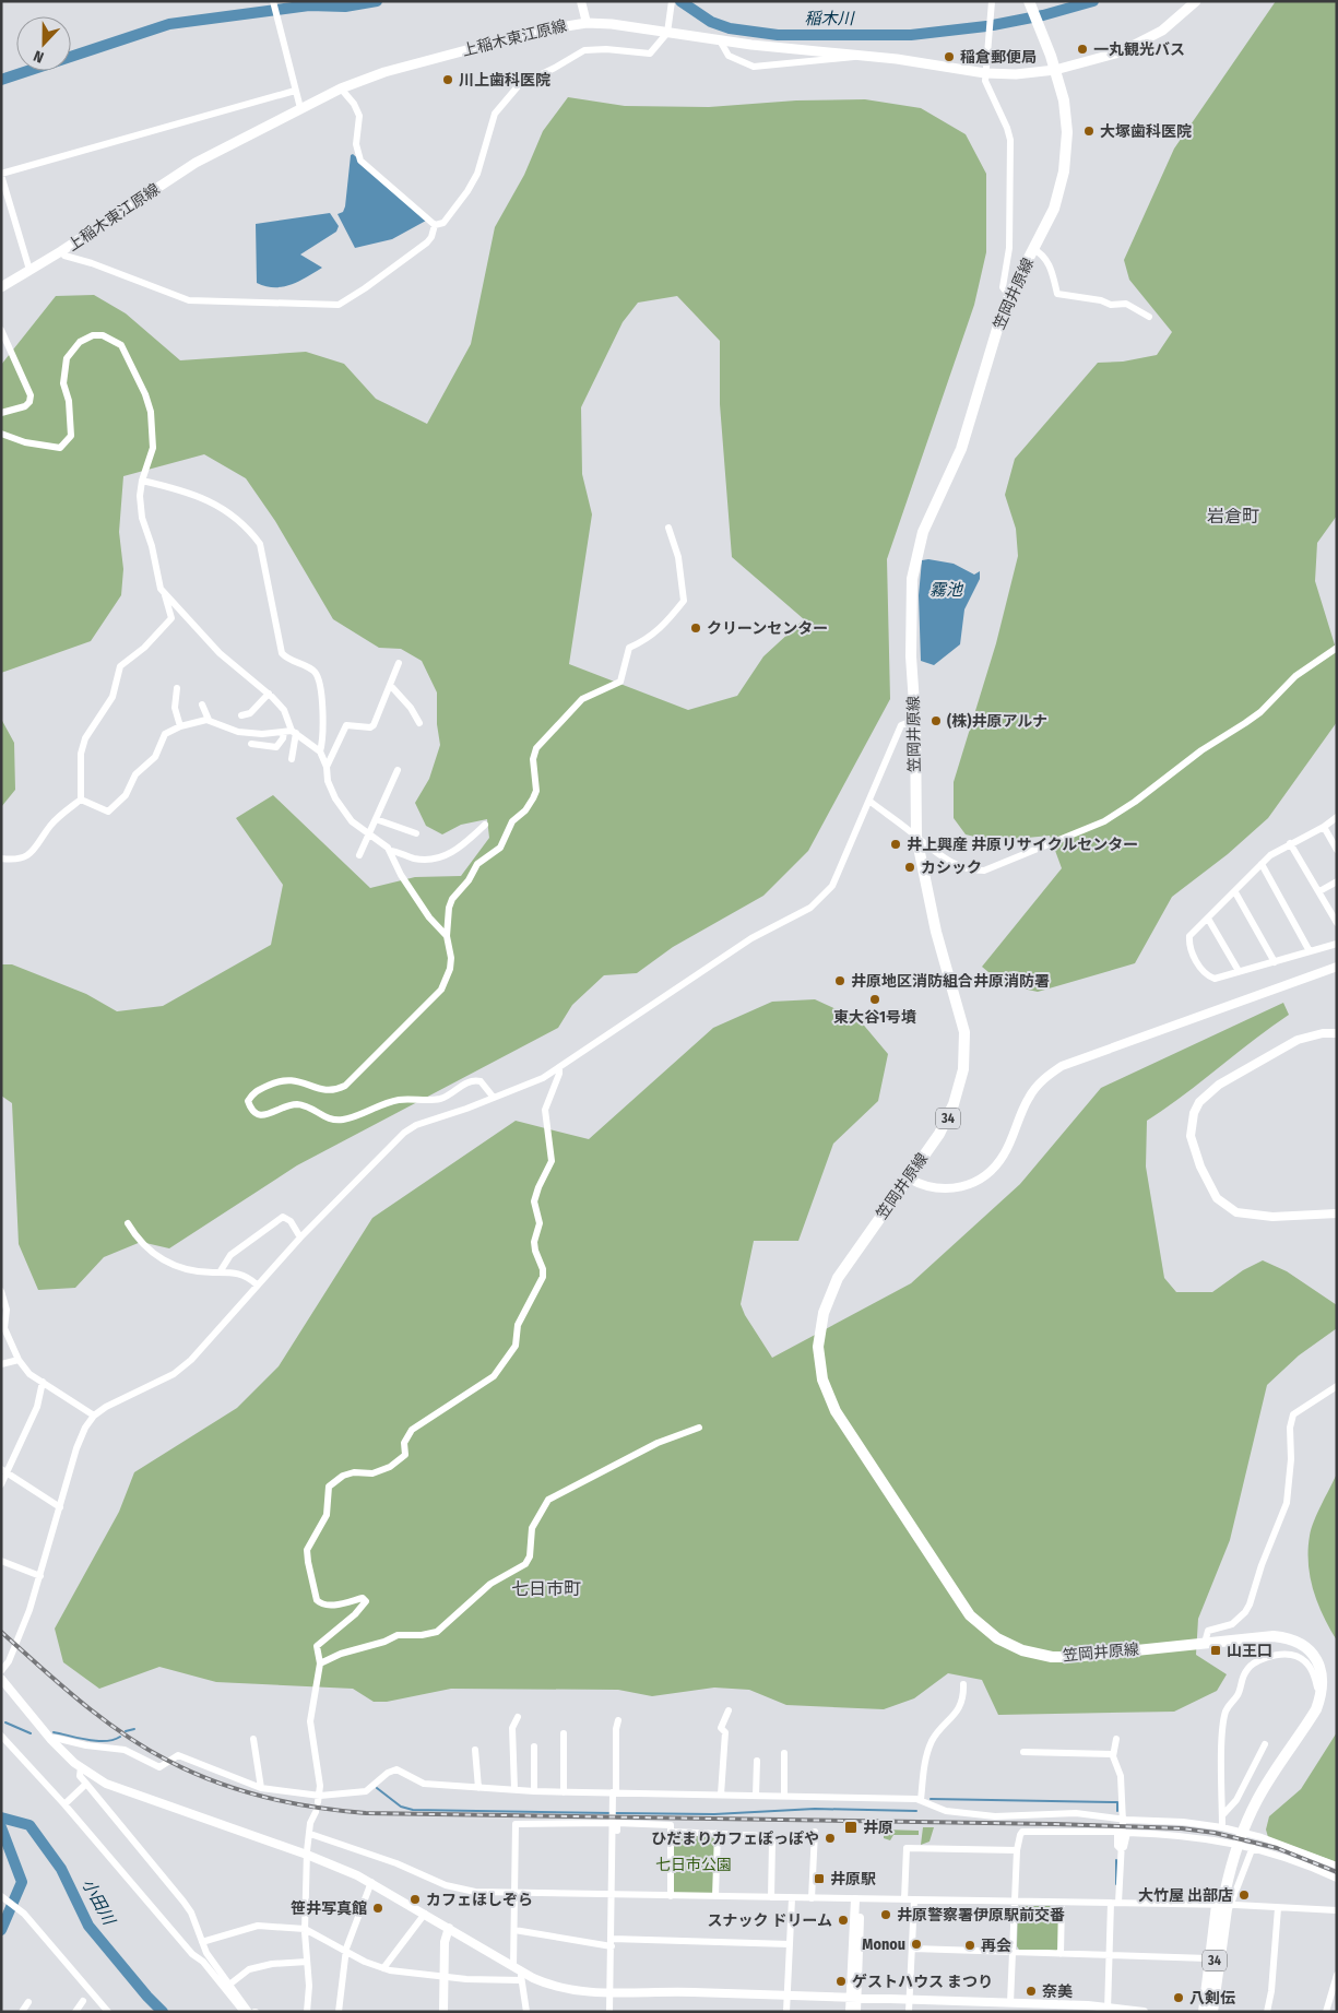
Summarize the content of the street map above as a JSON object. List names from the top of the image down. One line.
{"streets":{"main road":["上稲木東江原線","笠岡井原線","34"]},"crossings":[["上稲木東江原線","笠岡井原線"],["笠岡井原線","34"]],"districts":["岩倉町","七日市町"],"water":["稲木川","霧池","小田川"],"parks":["七日市公園"],"places":{"other":["一丸観光バス","稲倉郵便局","川上歯科医院","大塚歯科医院","クリーンセンター","(株)井原アルナ","井上興産 井原リサイクルセンター","カシック","井原地区消防組合井原消防署","東大谷1号墳","ひだまりカフェぽっぽや","大竹屋 出部店","カフェほしぞら","笹井写真館","井原警察署伊原駅前交番","スナック ドリーム","Monou","再会","ゲストハウス まつり","奈美","八剣伝"],"transit":["山王口","井原","井原駅"]},"north":"bottom"}
